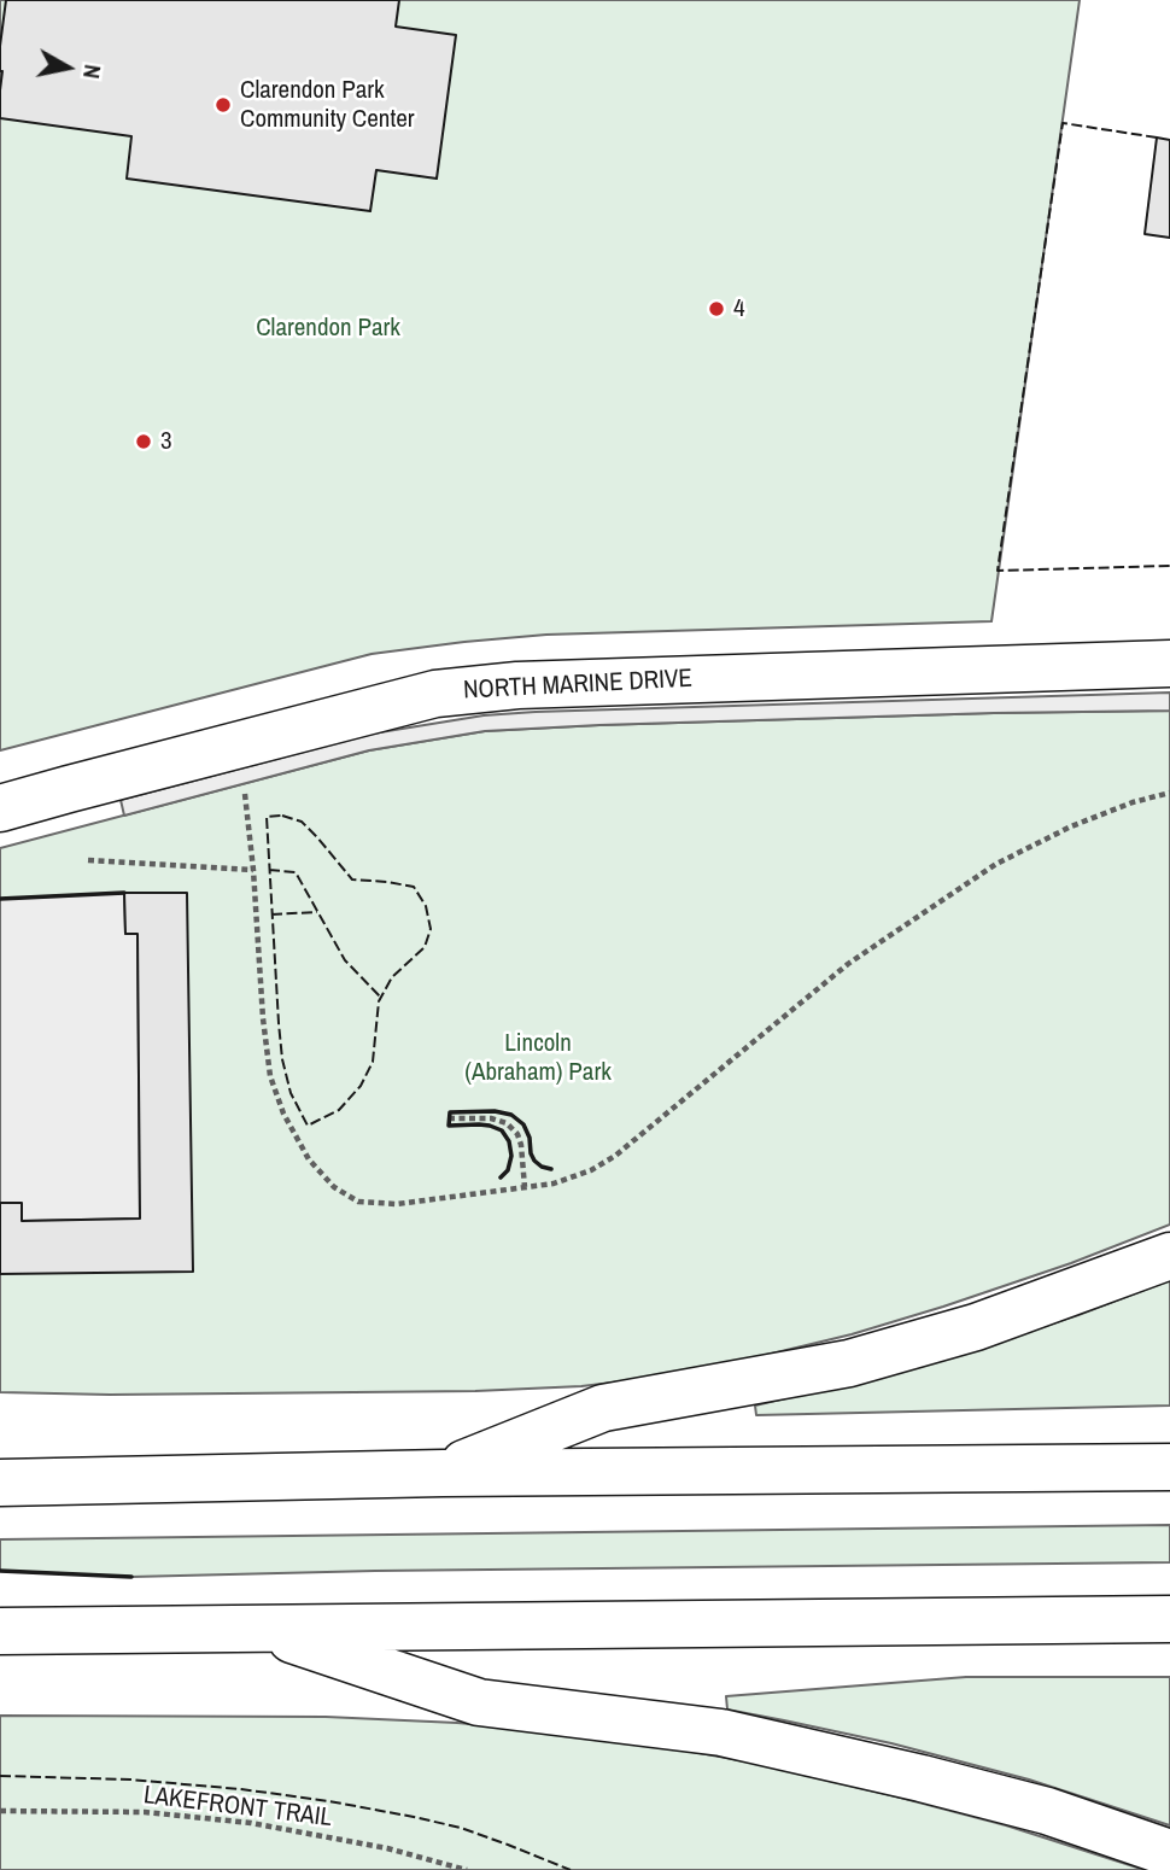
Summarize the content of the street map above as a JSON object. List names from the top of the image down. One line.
{"streets":{"main road":["NORTH MARINE DRIVE"],"path":["LAKEFRONT TRAIL"]},"parks":["Clarendon Park","Lincoln (Abraham) Park"],"places":["Clarendon Park Community Center","4","3"],"north":"right"}
